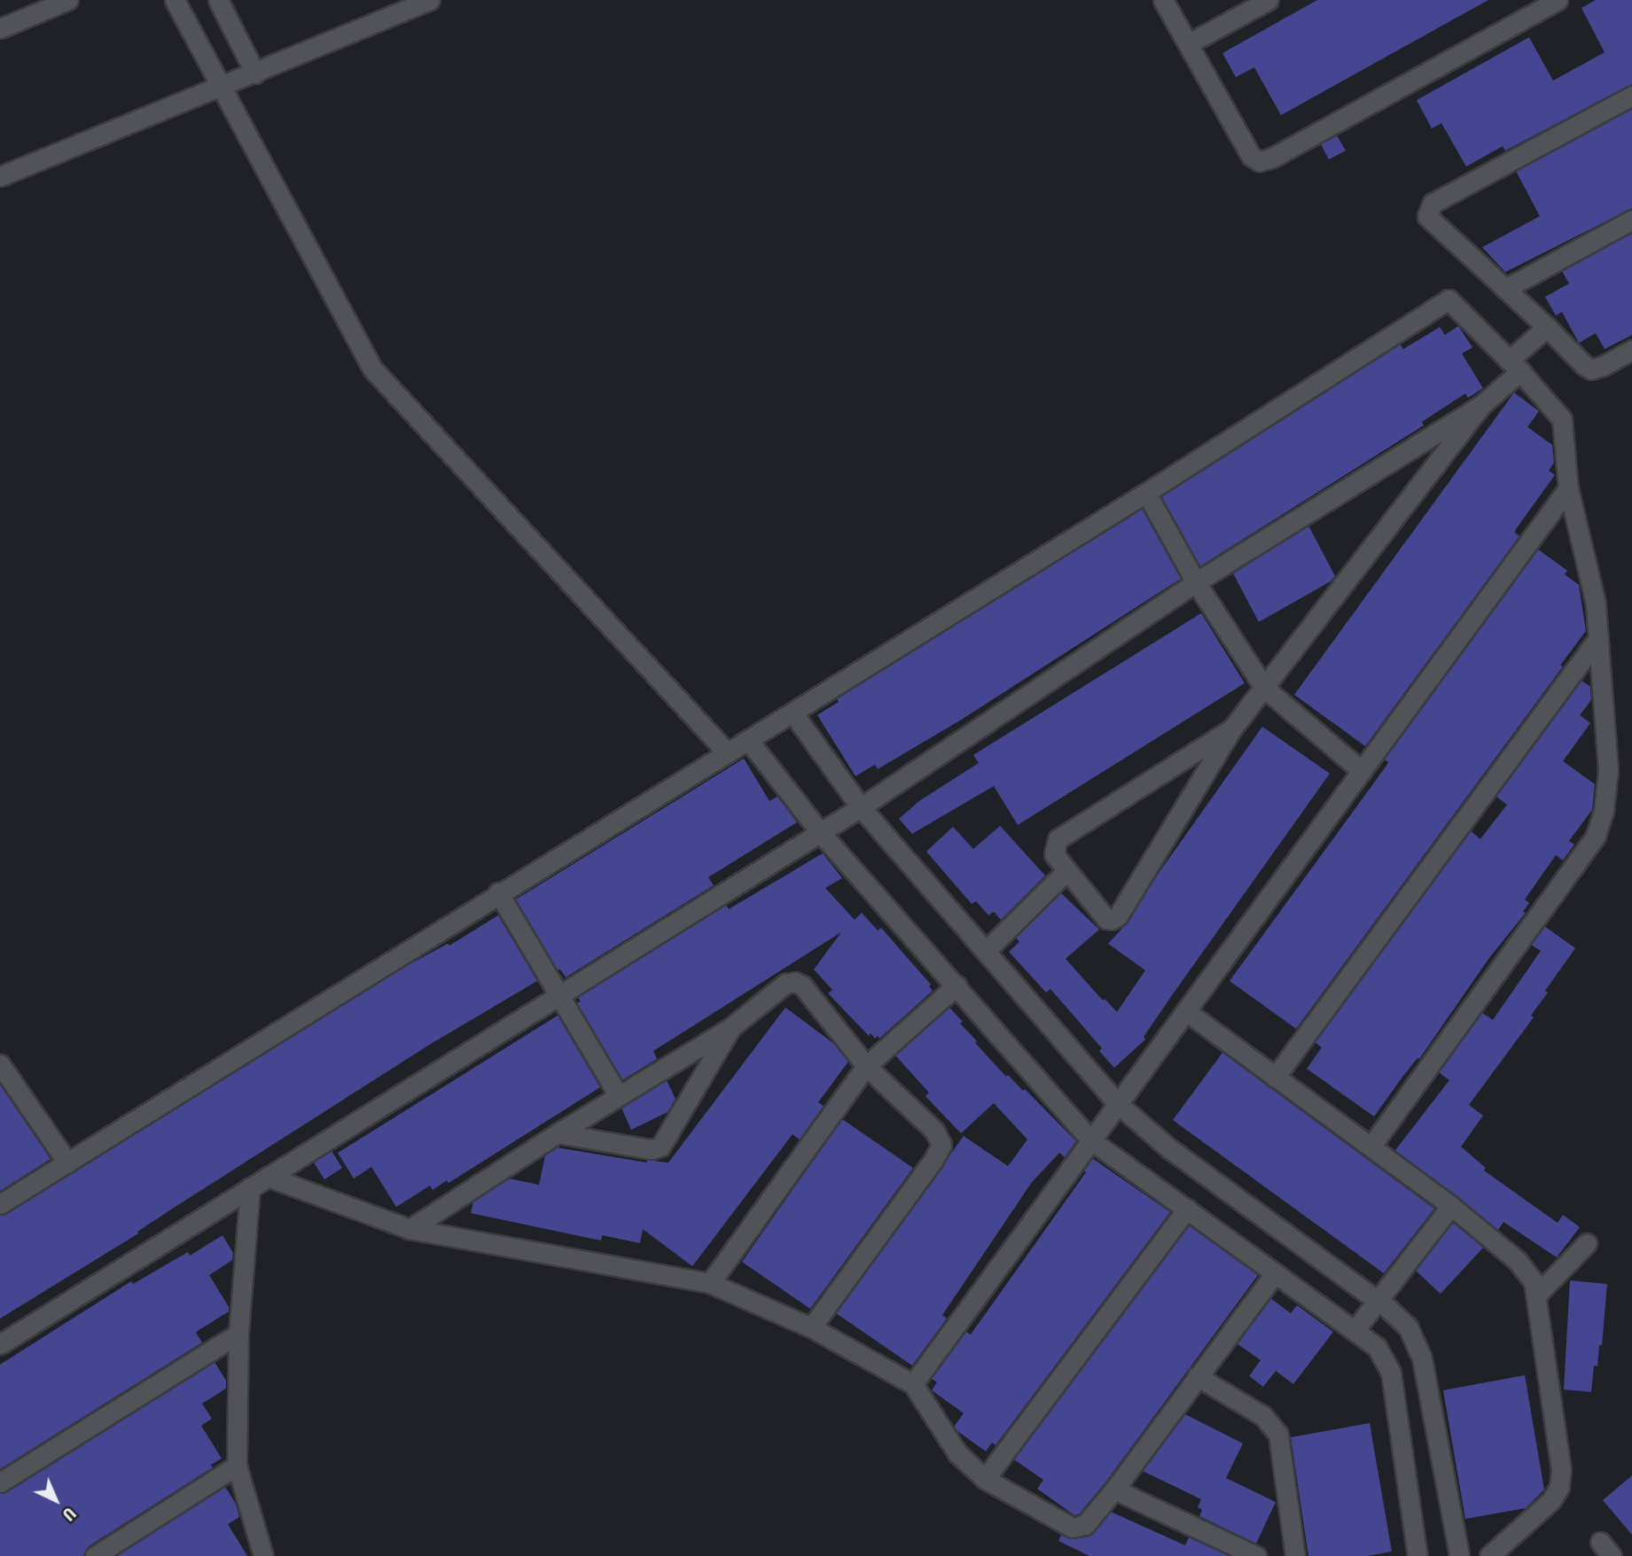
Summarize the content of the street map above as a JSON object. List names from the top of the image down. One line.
{"north":"bottom right"}
